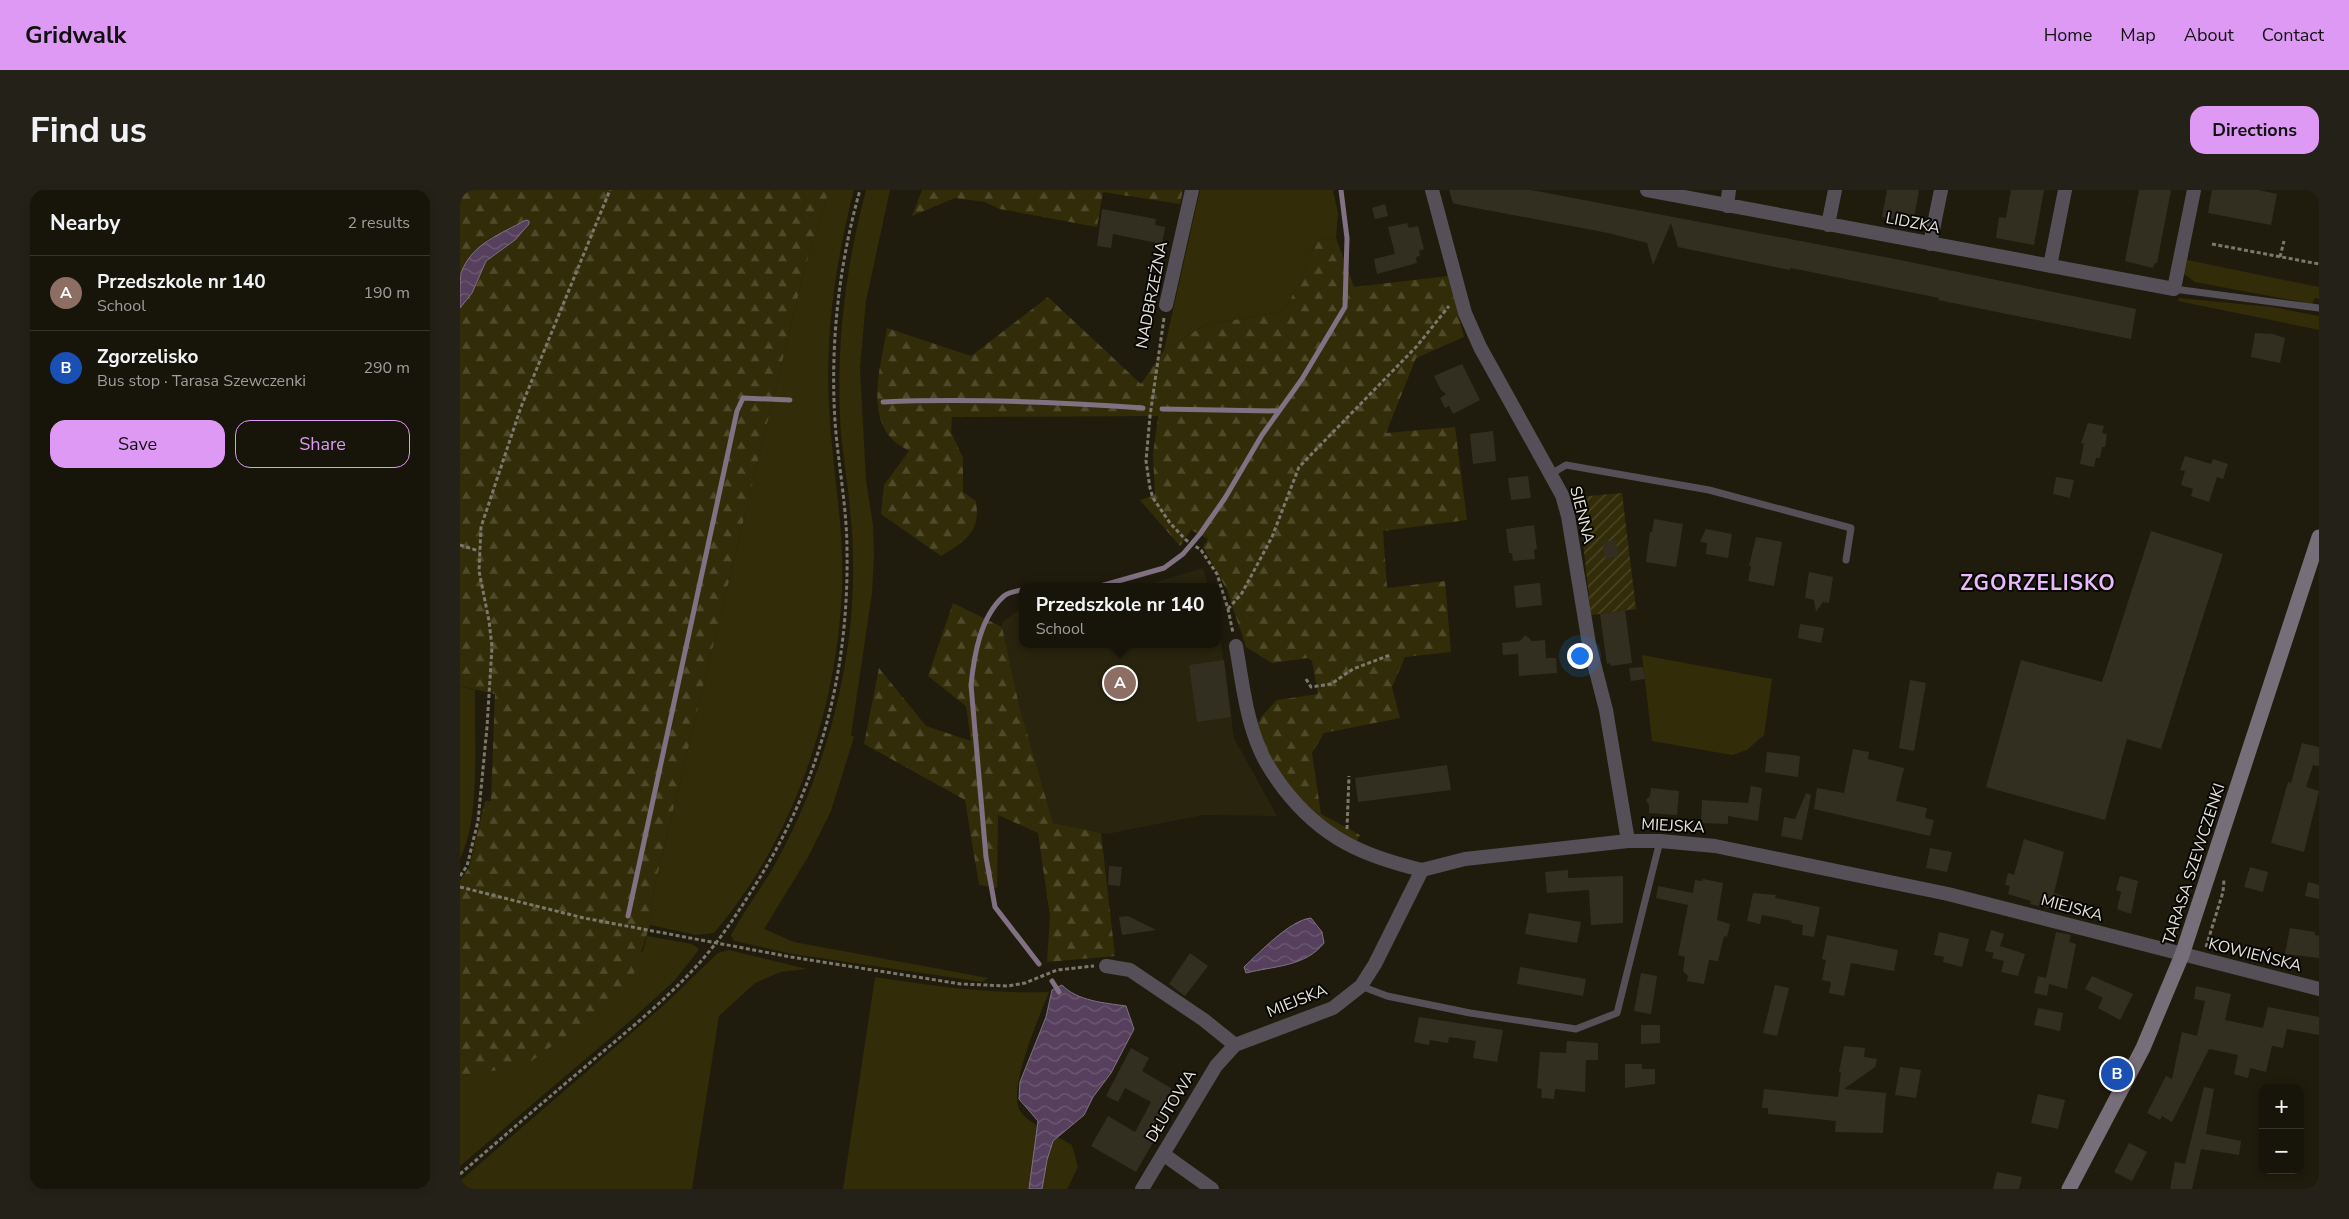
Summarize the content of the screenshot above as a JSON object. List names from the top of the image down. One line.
{"streets":{"street":["LIDZKA","NADBRZEŻNA","SIENNA","MIEJSKA","TARASA SZEWCZENKI","KOWIEŃSKA","DŁUTOWA"]},"crossings":[["SIENNA","MIEJSKA"],["MIEJSKA","TARASA SZEWCZENKI"],["MIEJSKA","KOWIEŃSKA"],["MIEJSKA","DŁUTOWA"],["TARASA SZEWCZENKI","KOWIEŃSKA"]],"districts":["ZGORZELISKO"],"page":{"header":"Gridwalk","nav":["Home","Map","About","Contact"],"buttons":["Directions",["Save","Share"]],"title":"Find us","heading":["Nearby","2 results"],"list":[{"mark":"A","name":"Przedszkole nr 140","note":"School","value":"190 m"},{"mark":"B","name":"Zgorzelisko","note":"Bus stop · Tarasa Szewczenki","value":"290 m"}],"popup":["Przedszkole nr 140","School"],"pins":["A","B"],"map_buttons":["+","−"]}}
